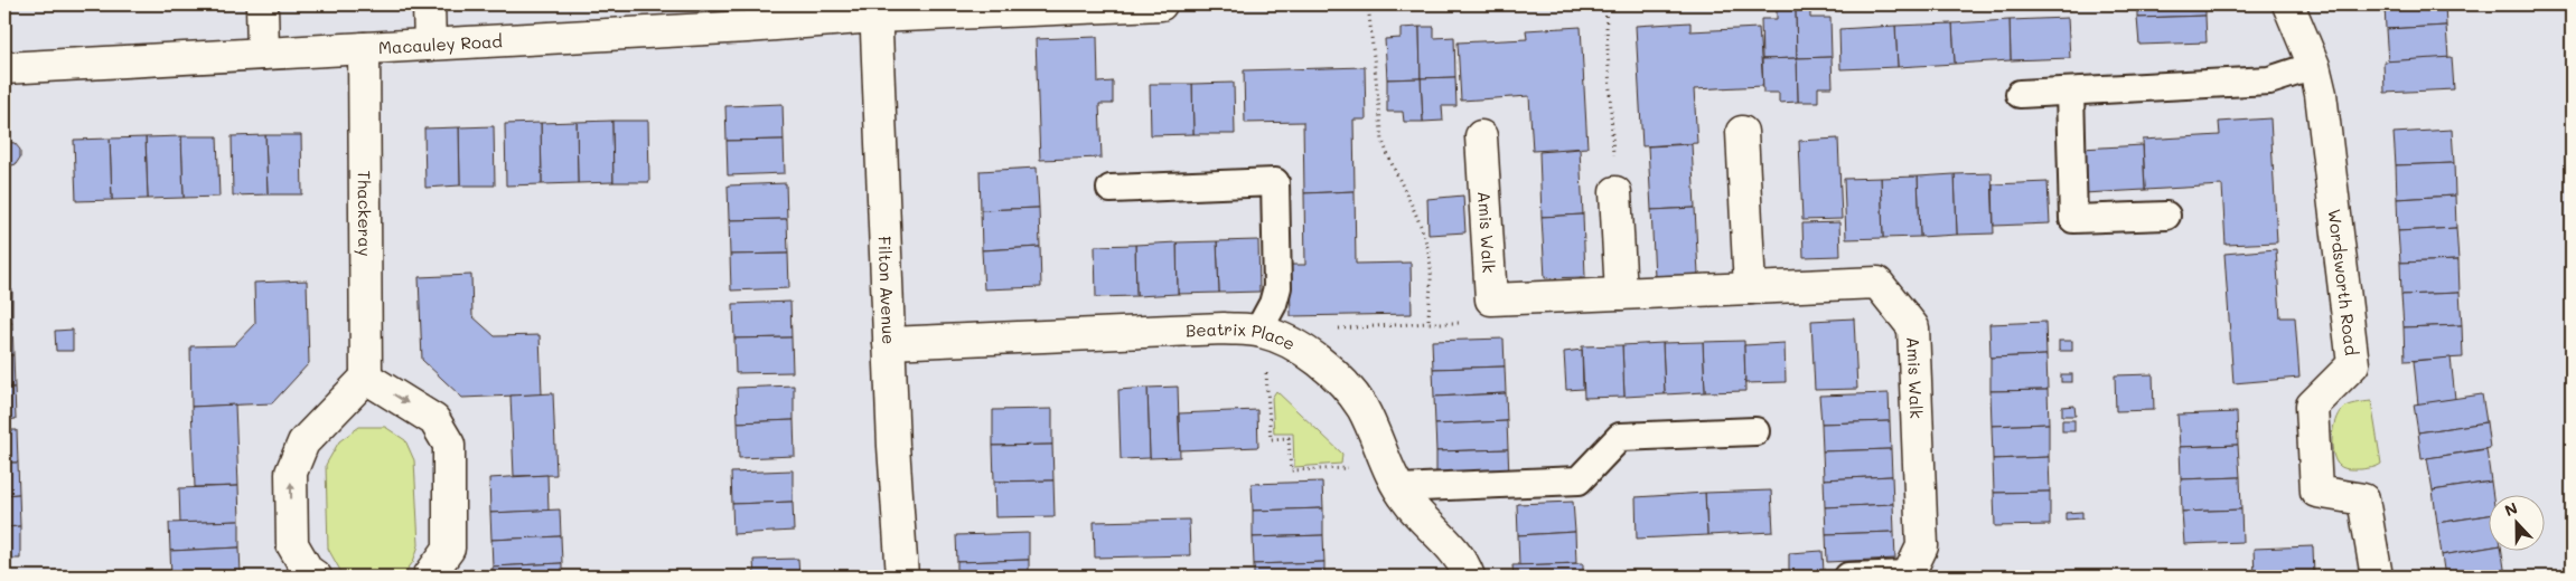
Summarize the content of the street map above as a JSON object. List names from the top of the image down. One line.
{"streets":{"street":["Macauley Road","Thackeray","Amis Walk","Wordsworth Road","Filton Avenue","Beatrix Place"]},"crossings":[["Macauley Road","Thackeray"],["Macauley Road","Filton Avenue"],["Filton Avenue","Beatrix Place"]],"north":"top"}
